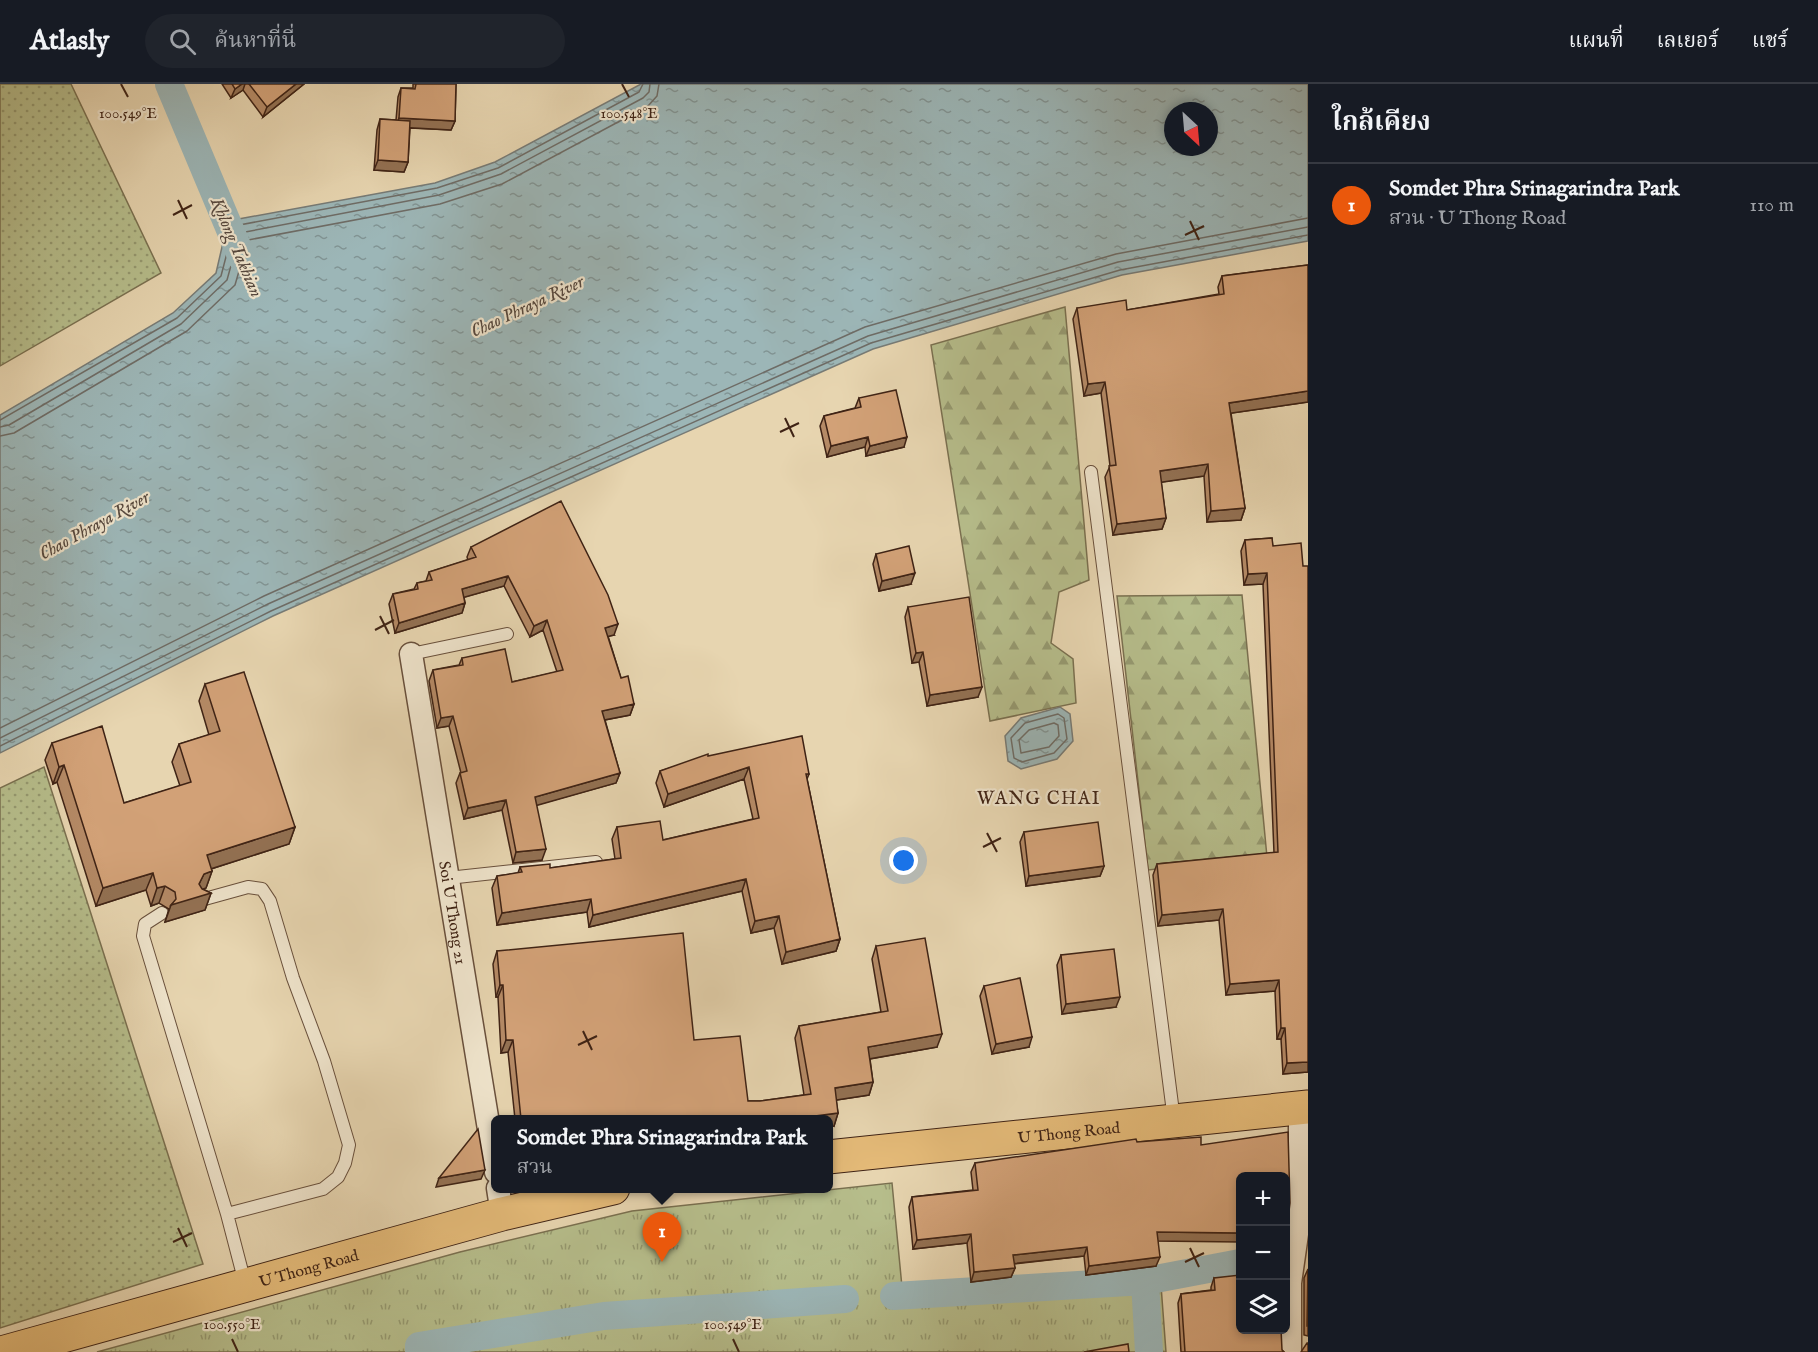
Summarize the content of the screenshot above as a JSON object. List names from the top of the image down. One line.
{"streets":{"main road":["U Thong Road"],"street":["Soi U Thong 21"]},"districts":["WANG CHAI"],"water":["Khlong Takhian","Chao Phraya River"],"north":"bottom right","page":{"header":"Atlasly","search":"ค้นหาที่นี่","nav":["แผนที่","เลเยอร์","แชร์"],"heading":"ใกล้เคียง","list":[{"mark":"1","name":"Somdet Phra Srinagarindra Park","note":"สวน · U Thong Road","value":"110 m"}],"popup":["Somdet Phra Srinagarindra Park","สวน"],"map_buttons":["+","−"],"pins":"1"},"coordinates":["100.549°E","100.548°E","100.550°E"]}
